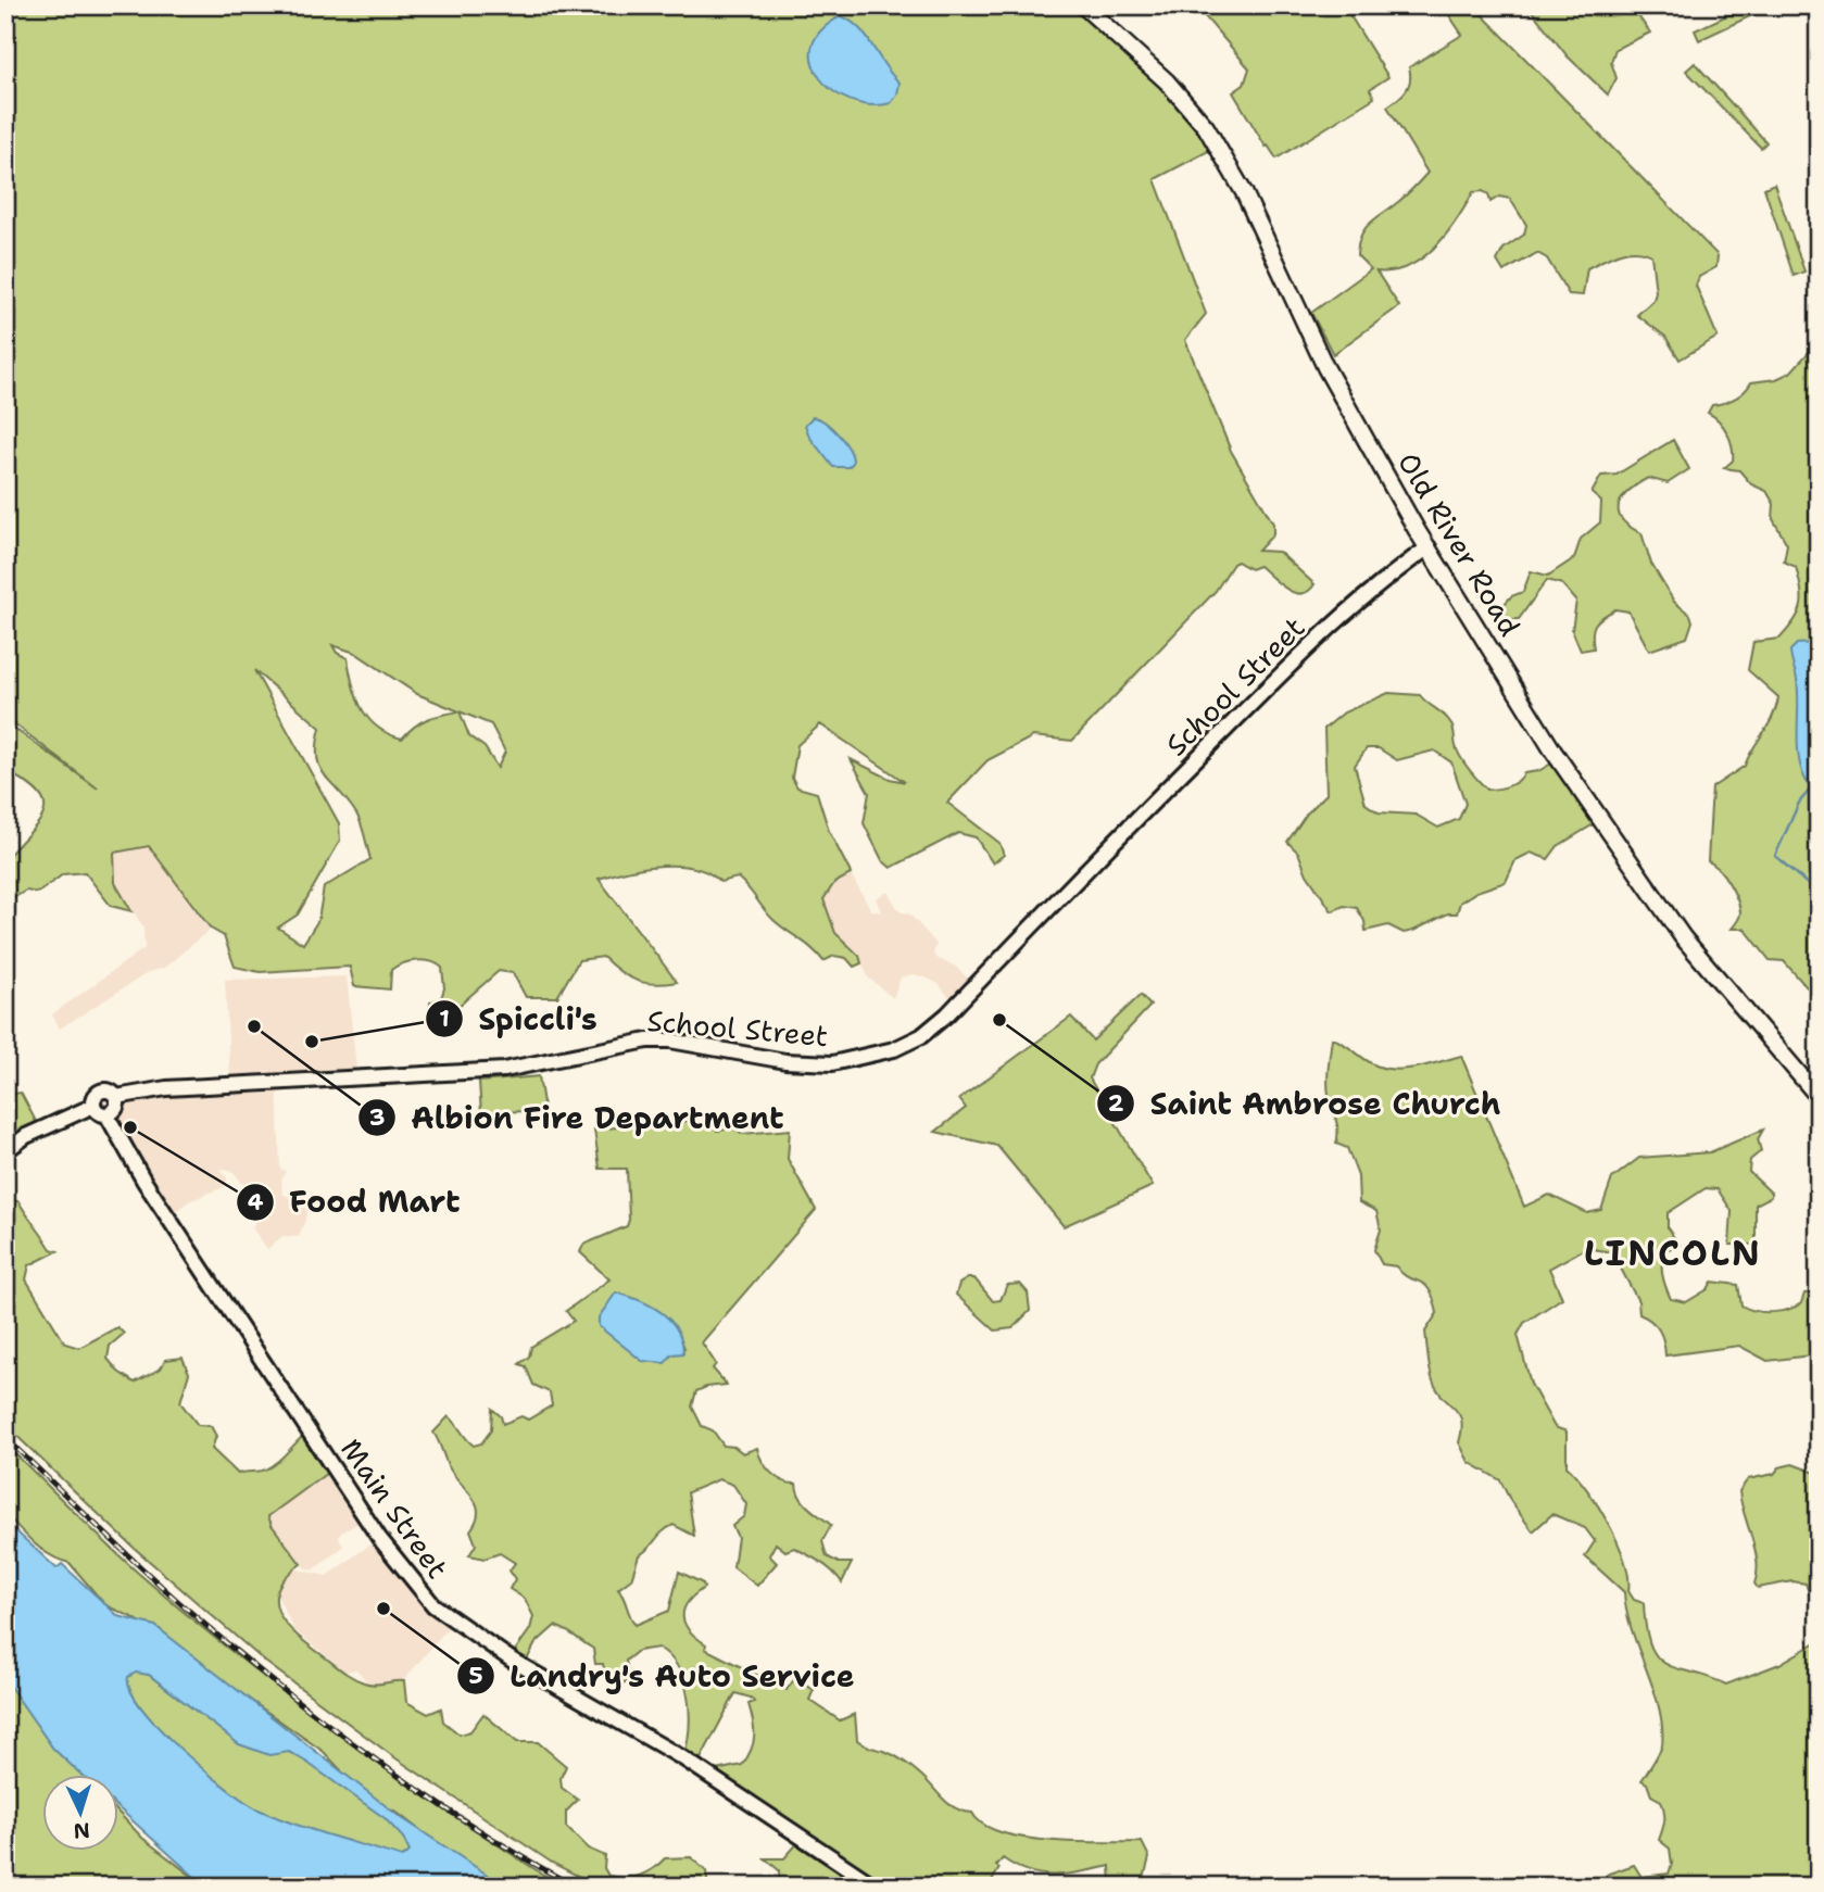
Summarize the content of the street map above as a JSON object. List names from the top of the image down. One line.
{"streets":{"main road":["Old River Road"],"street":["School Street","Main Street"]},"crossings":[["Old River Road","School Street"],["School Street","Main Street"]],"districts":["LINCOLN"],"places":["Saint Ambrose Church","Albion Fire Department","Spiccli's","Food Mart","Landry's Auto Service"],"north":"bottom"}
